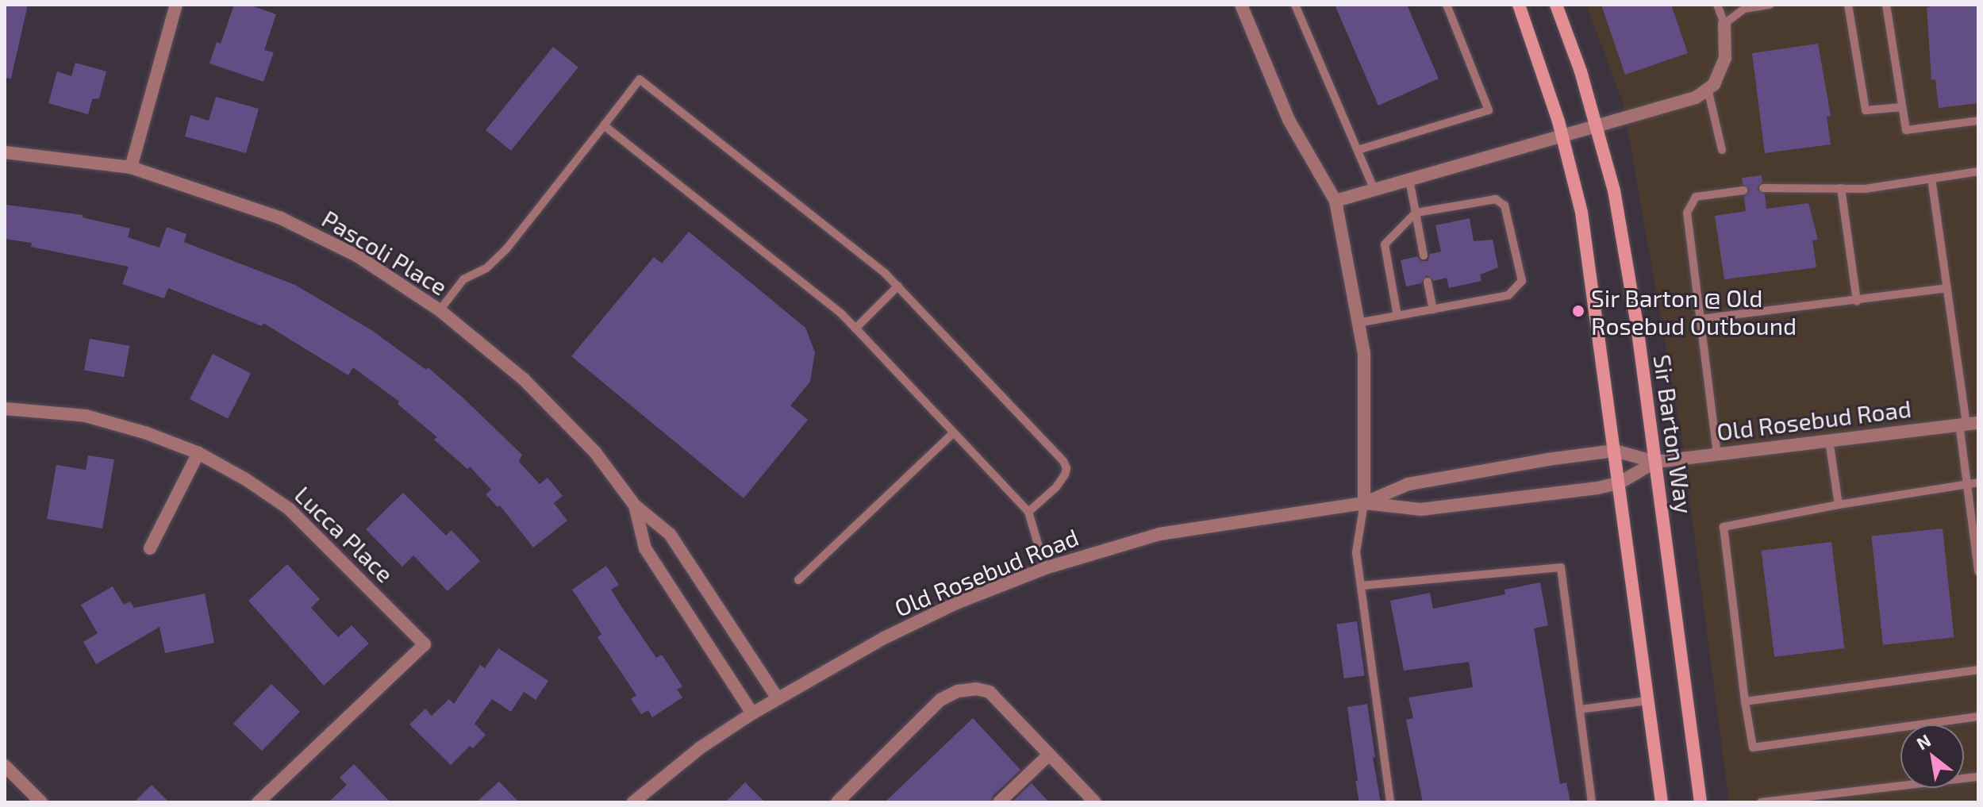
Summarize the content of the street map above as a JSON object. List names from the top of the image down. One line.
{"streets":{"main road":["Sir Barton Way"],"street":["Pascoli Place","Old Rosebud Road","Lucca Place"]},"crossings":[["Pascoli Place","Old Rosebud Road"],["Old Rosebud Road","Sir Barton Way"]],"places":["Sir Barton @ Old Rosebud Outbound"],"north":"top left"}
